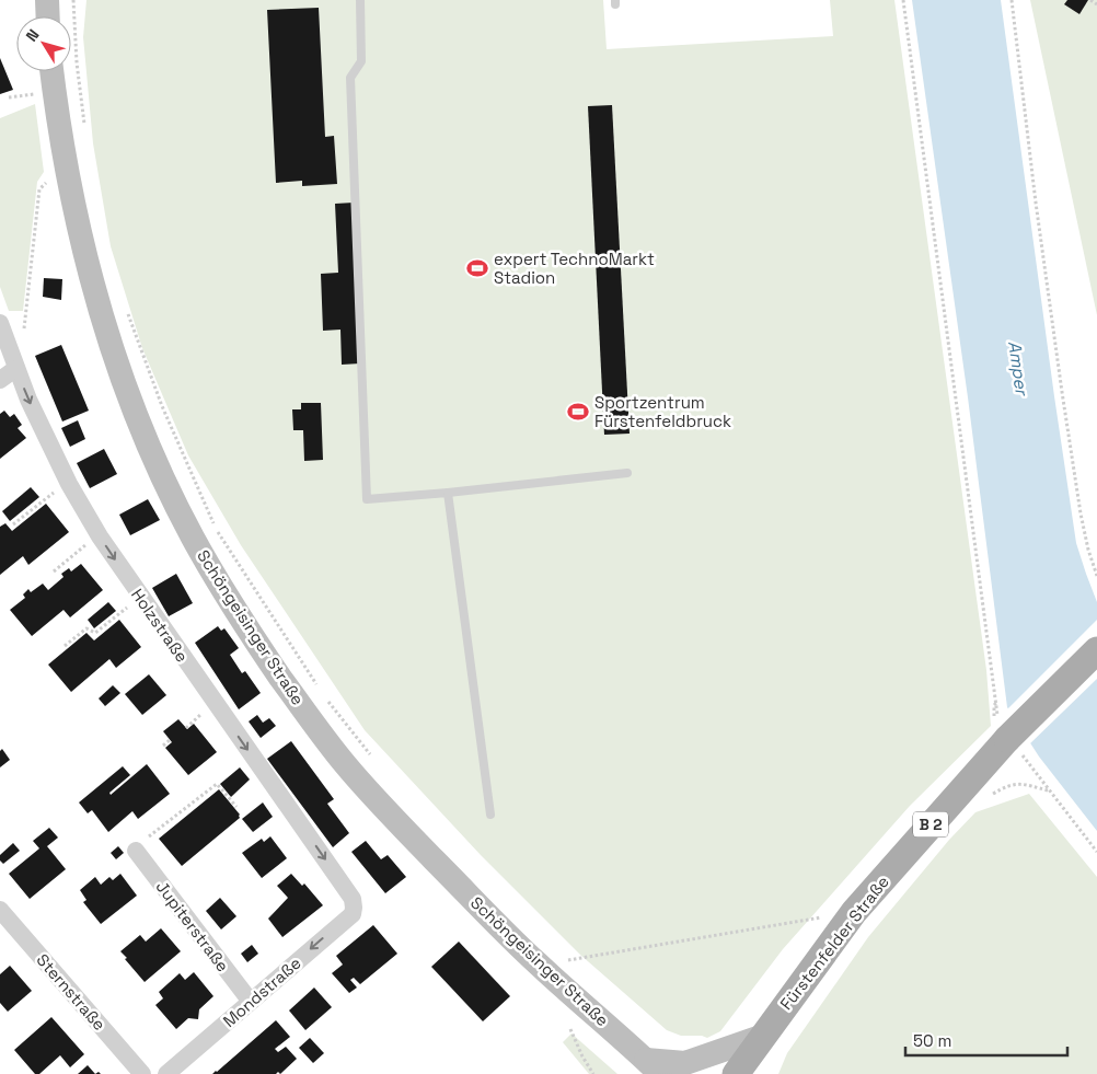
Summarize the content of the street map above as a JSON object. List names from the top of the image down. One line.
{"streets":{"main road":["B 2","Fürstenfelder Straße"],"street":["Holzstraße","Schöngeisinger Straße","Jupiterstraße","Sternstraße","Mondstraße"]},"crossings":[["Holzstraße","Mondstraße"],["Jupiterstraße","Mondstraße"]],"one_way":["Holzstraße","Mondstraße"],"water":["Amper"],"places":{"sports":["expert TechnoMarkt Stadion","Sportzentrum Fürstenfeldbruck"]},"scale_bar":"50 m","north":"top left"}
